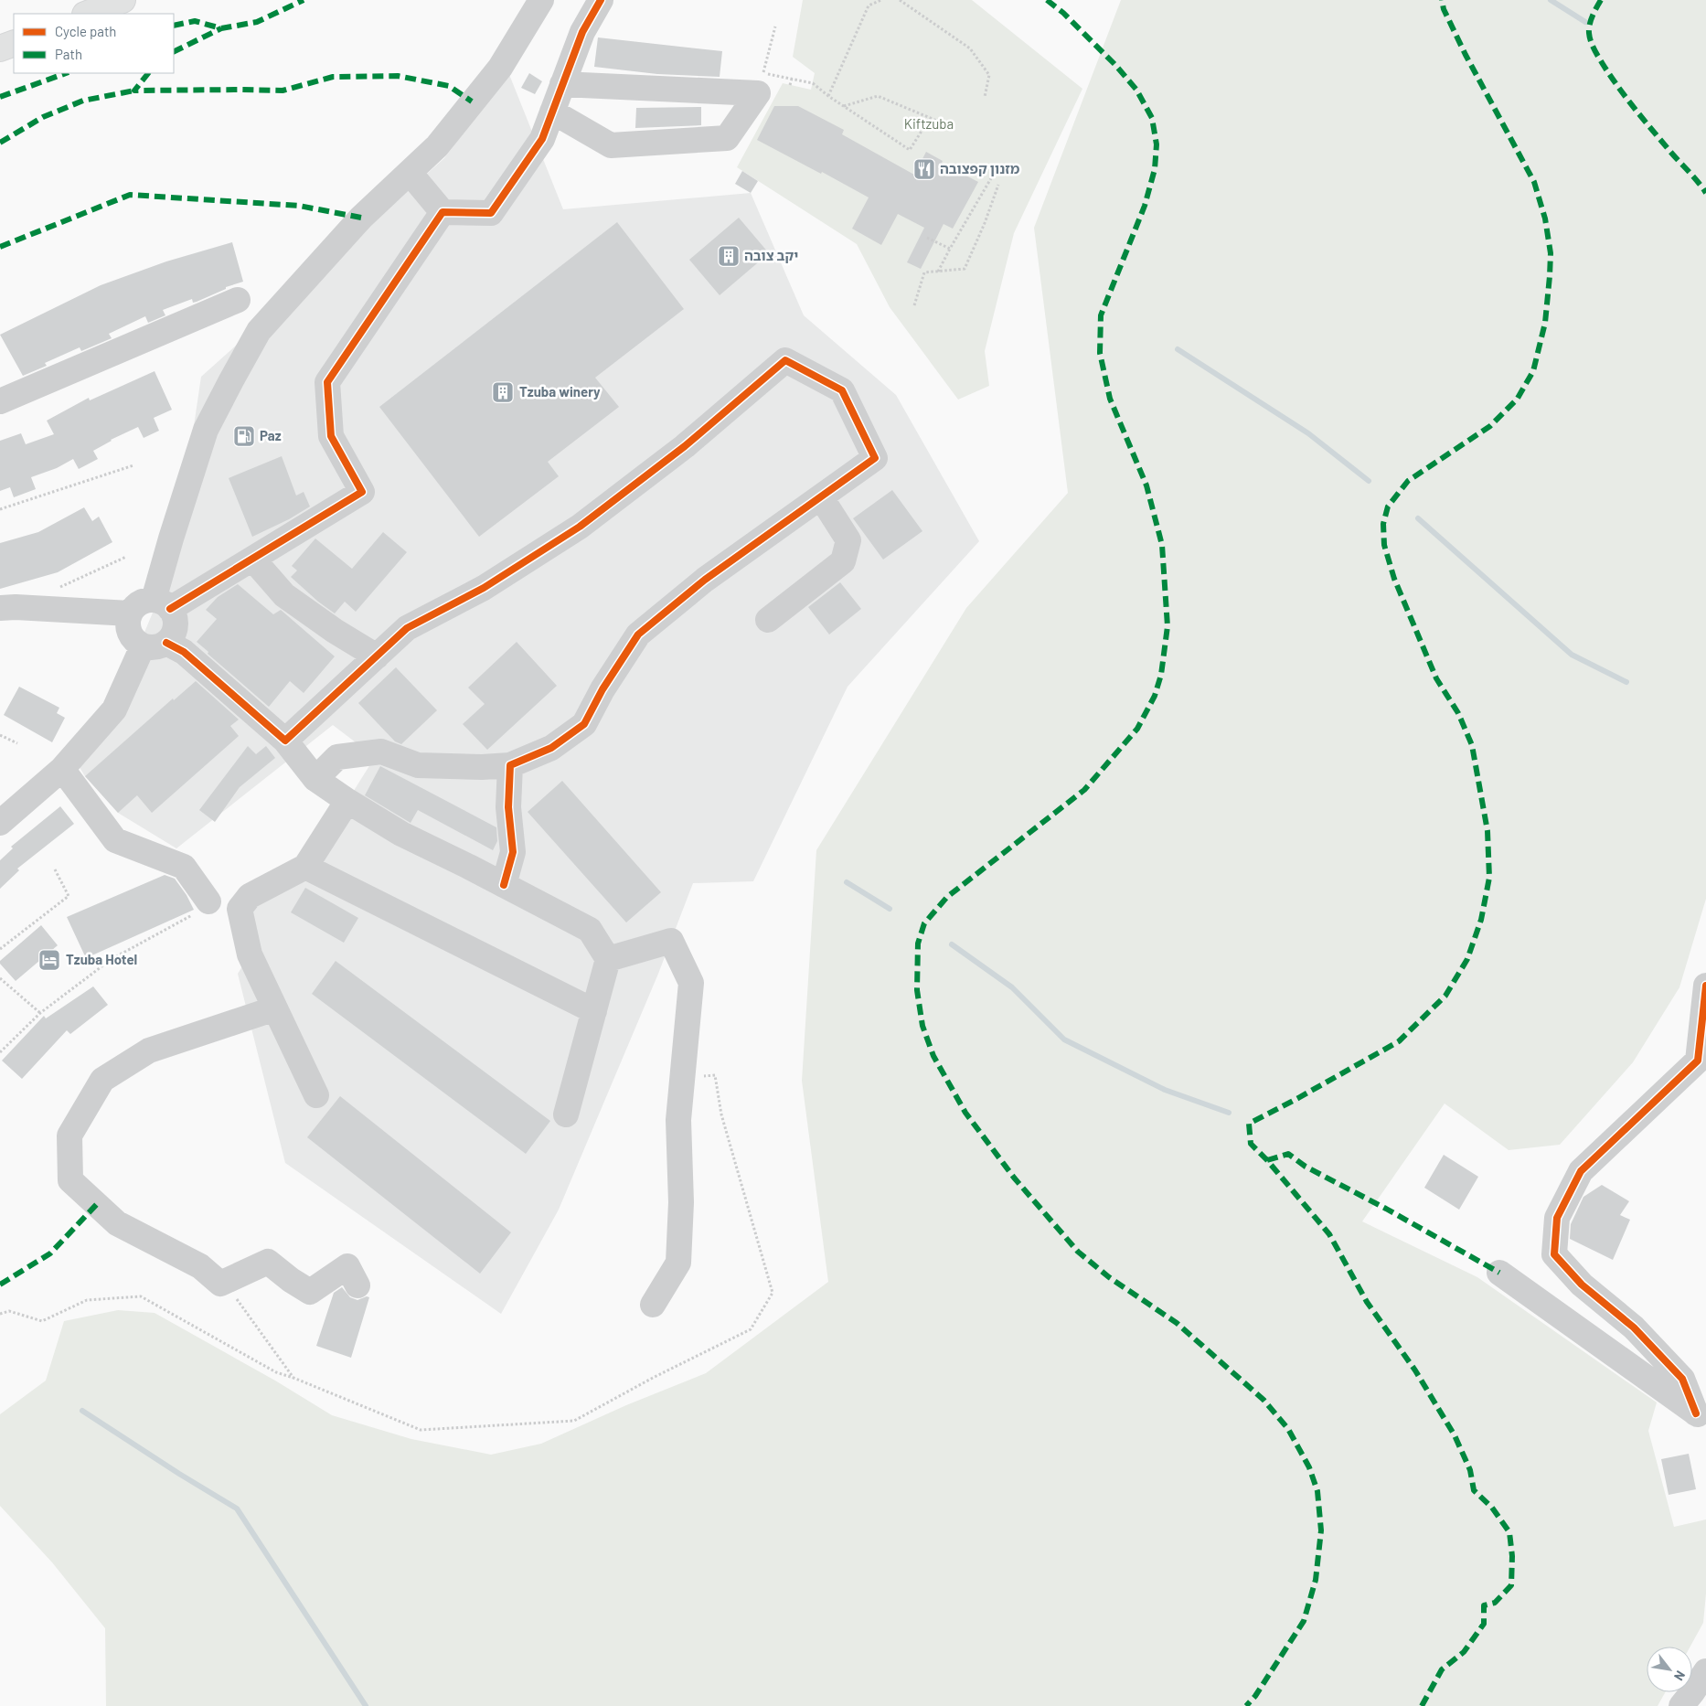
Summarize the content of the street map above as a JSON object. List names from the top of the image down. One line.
{"parks":["Kiftzuba"],"places":{"restaurant":["מזנון קפצובה"],"building":["יקב צובה","Tzuba winery"],"fuel station":["Paz"],"hotel":["Tzuba Hotel"]},"legend":["Cycle path","Path"],"north":"bottom right"}
